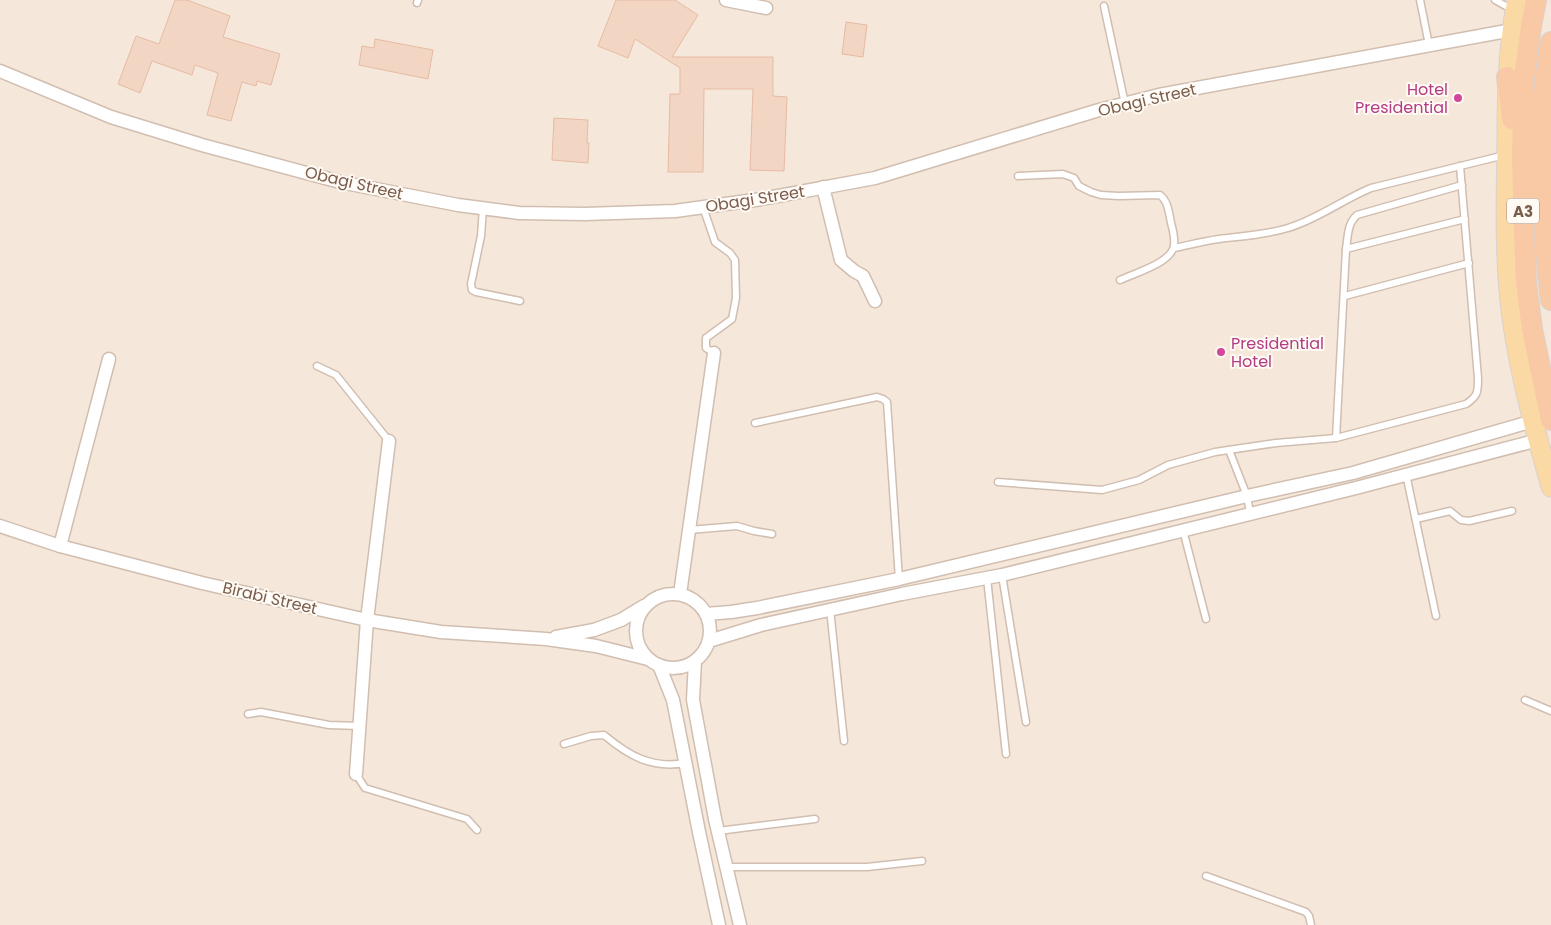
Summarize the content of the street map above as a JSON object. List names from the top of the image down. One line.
{"streets":{"highway":["A3"],"street":["Obagi Street","Birabi Street"]},"places":["Hotel Presidential","Presidential Hotel"]}
